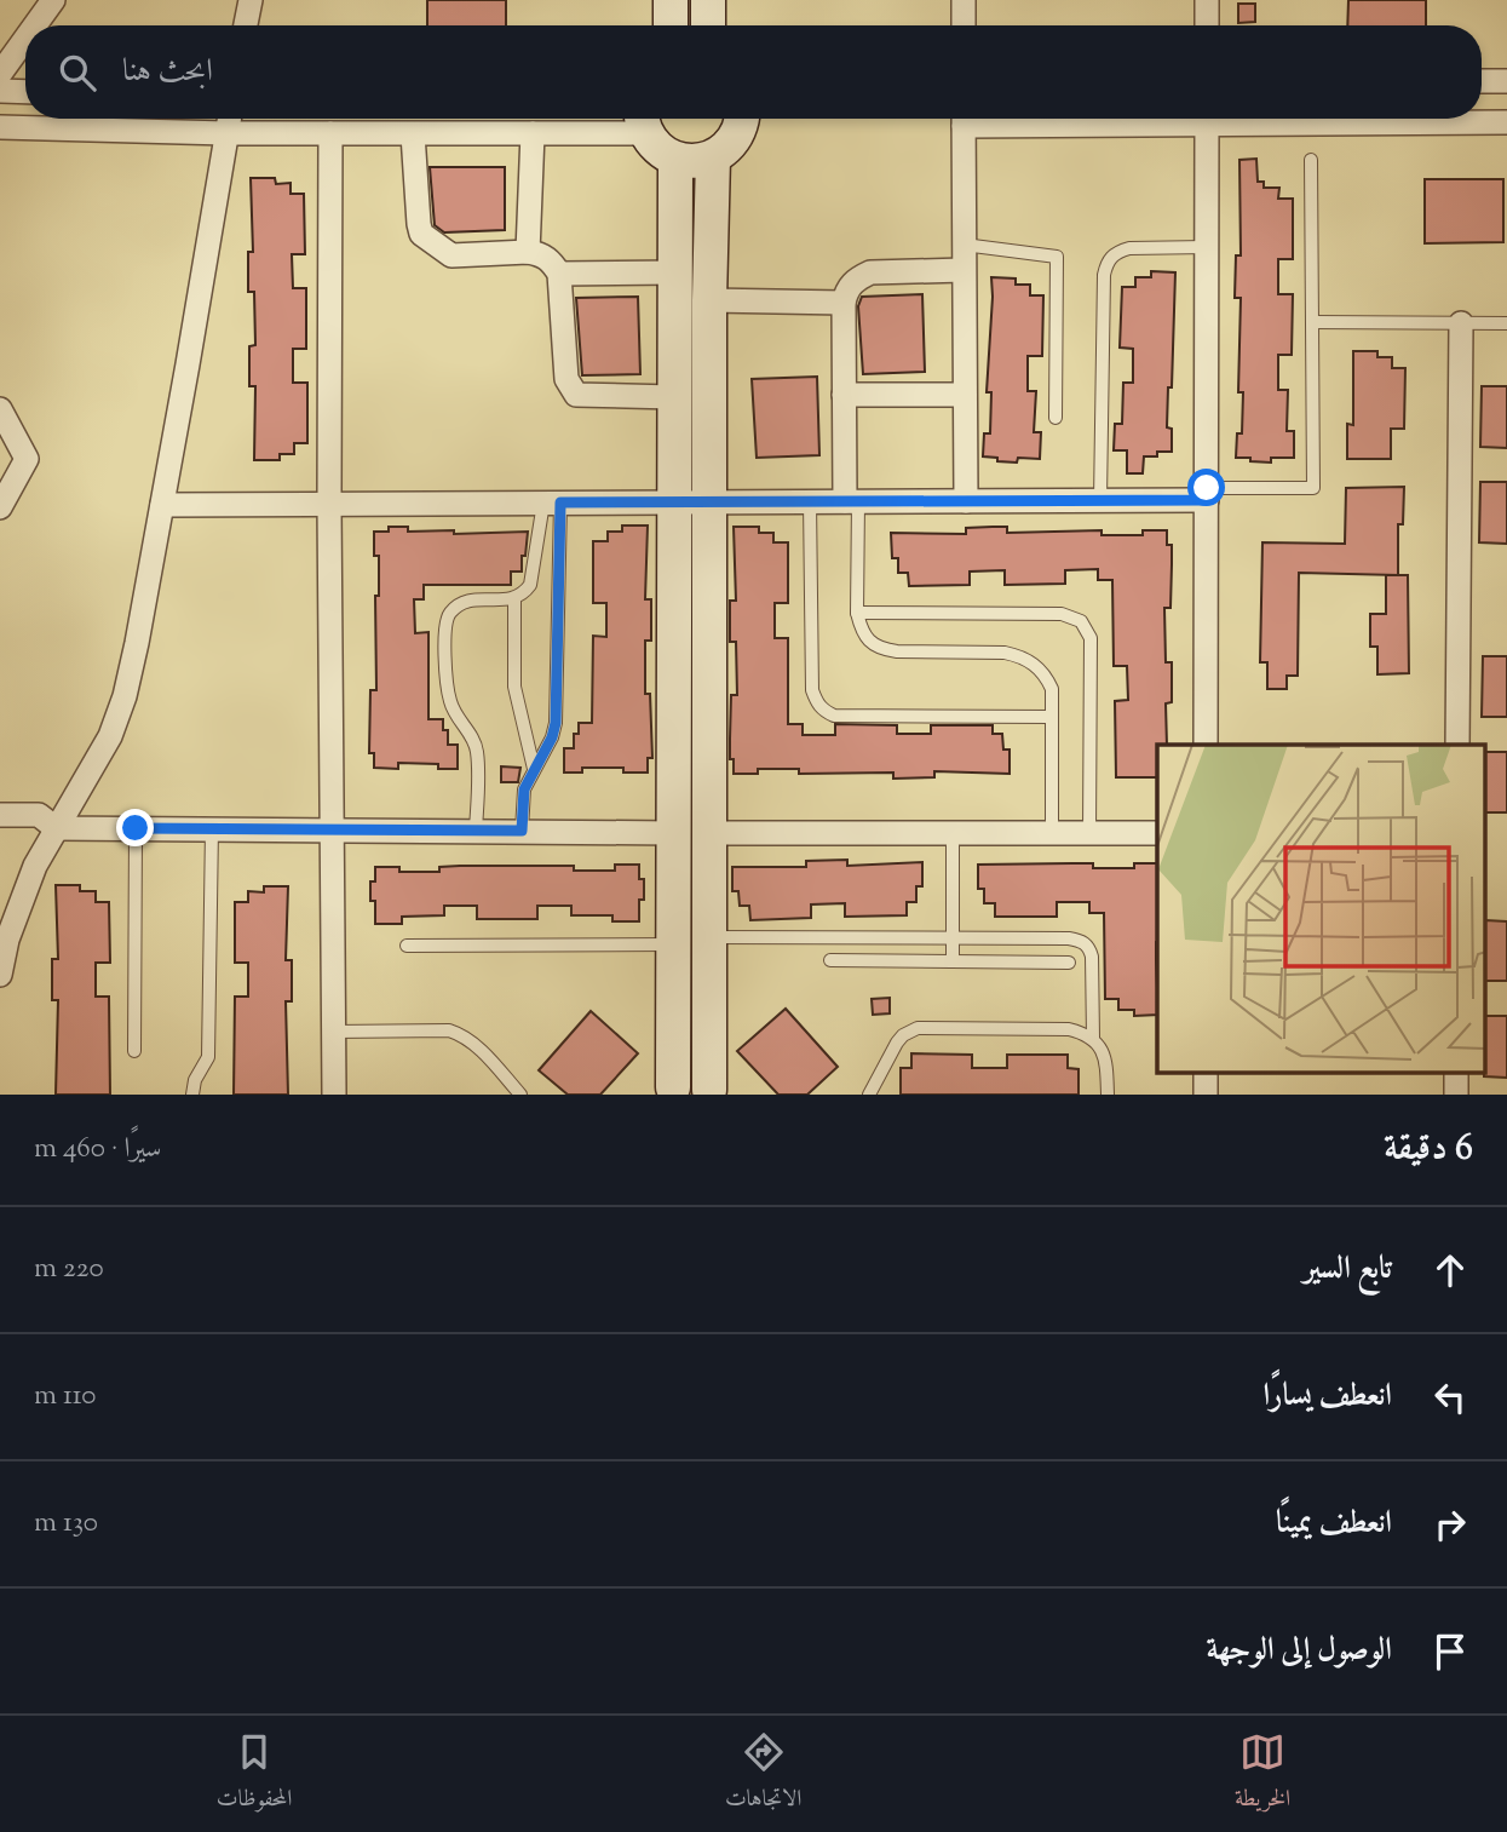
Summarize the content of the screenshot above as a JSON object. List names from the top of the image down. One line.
{"page":{"search":"ابحث هنا","heading":["6 دقيقة","سيرًا · 460 m"],"list":[["تابع السير","220 m"],["انعطف يسارًا","110 m"],["انعطف يمينًا","130 m"],"الوصول إلى الوجهة"],"nav":["الخريطة","الاتجاهات","المحفوظات"]}}
